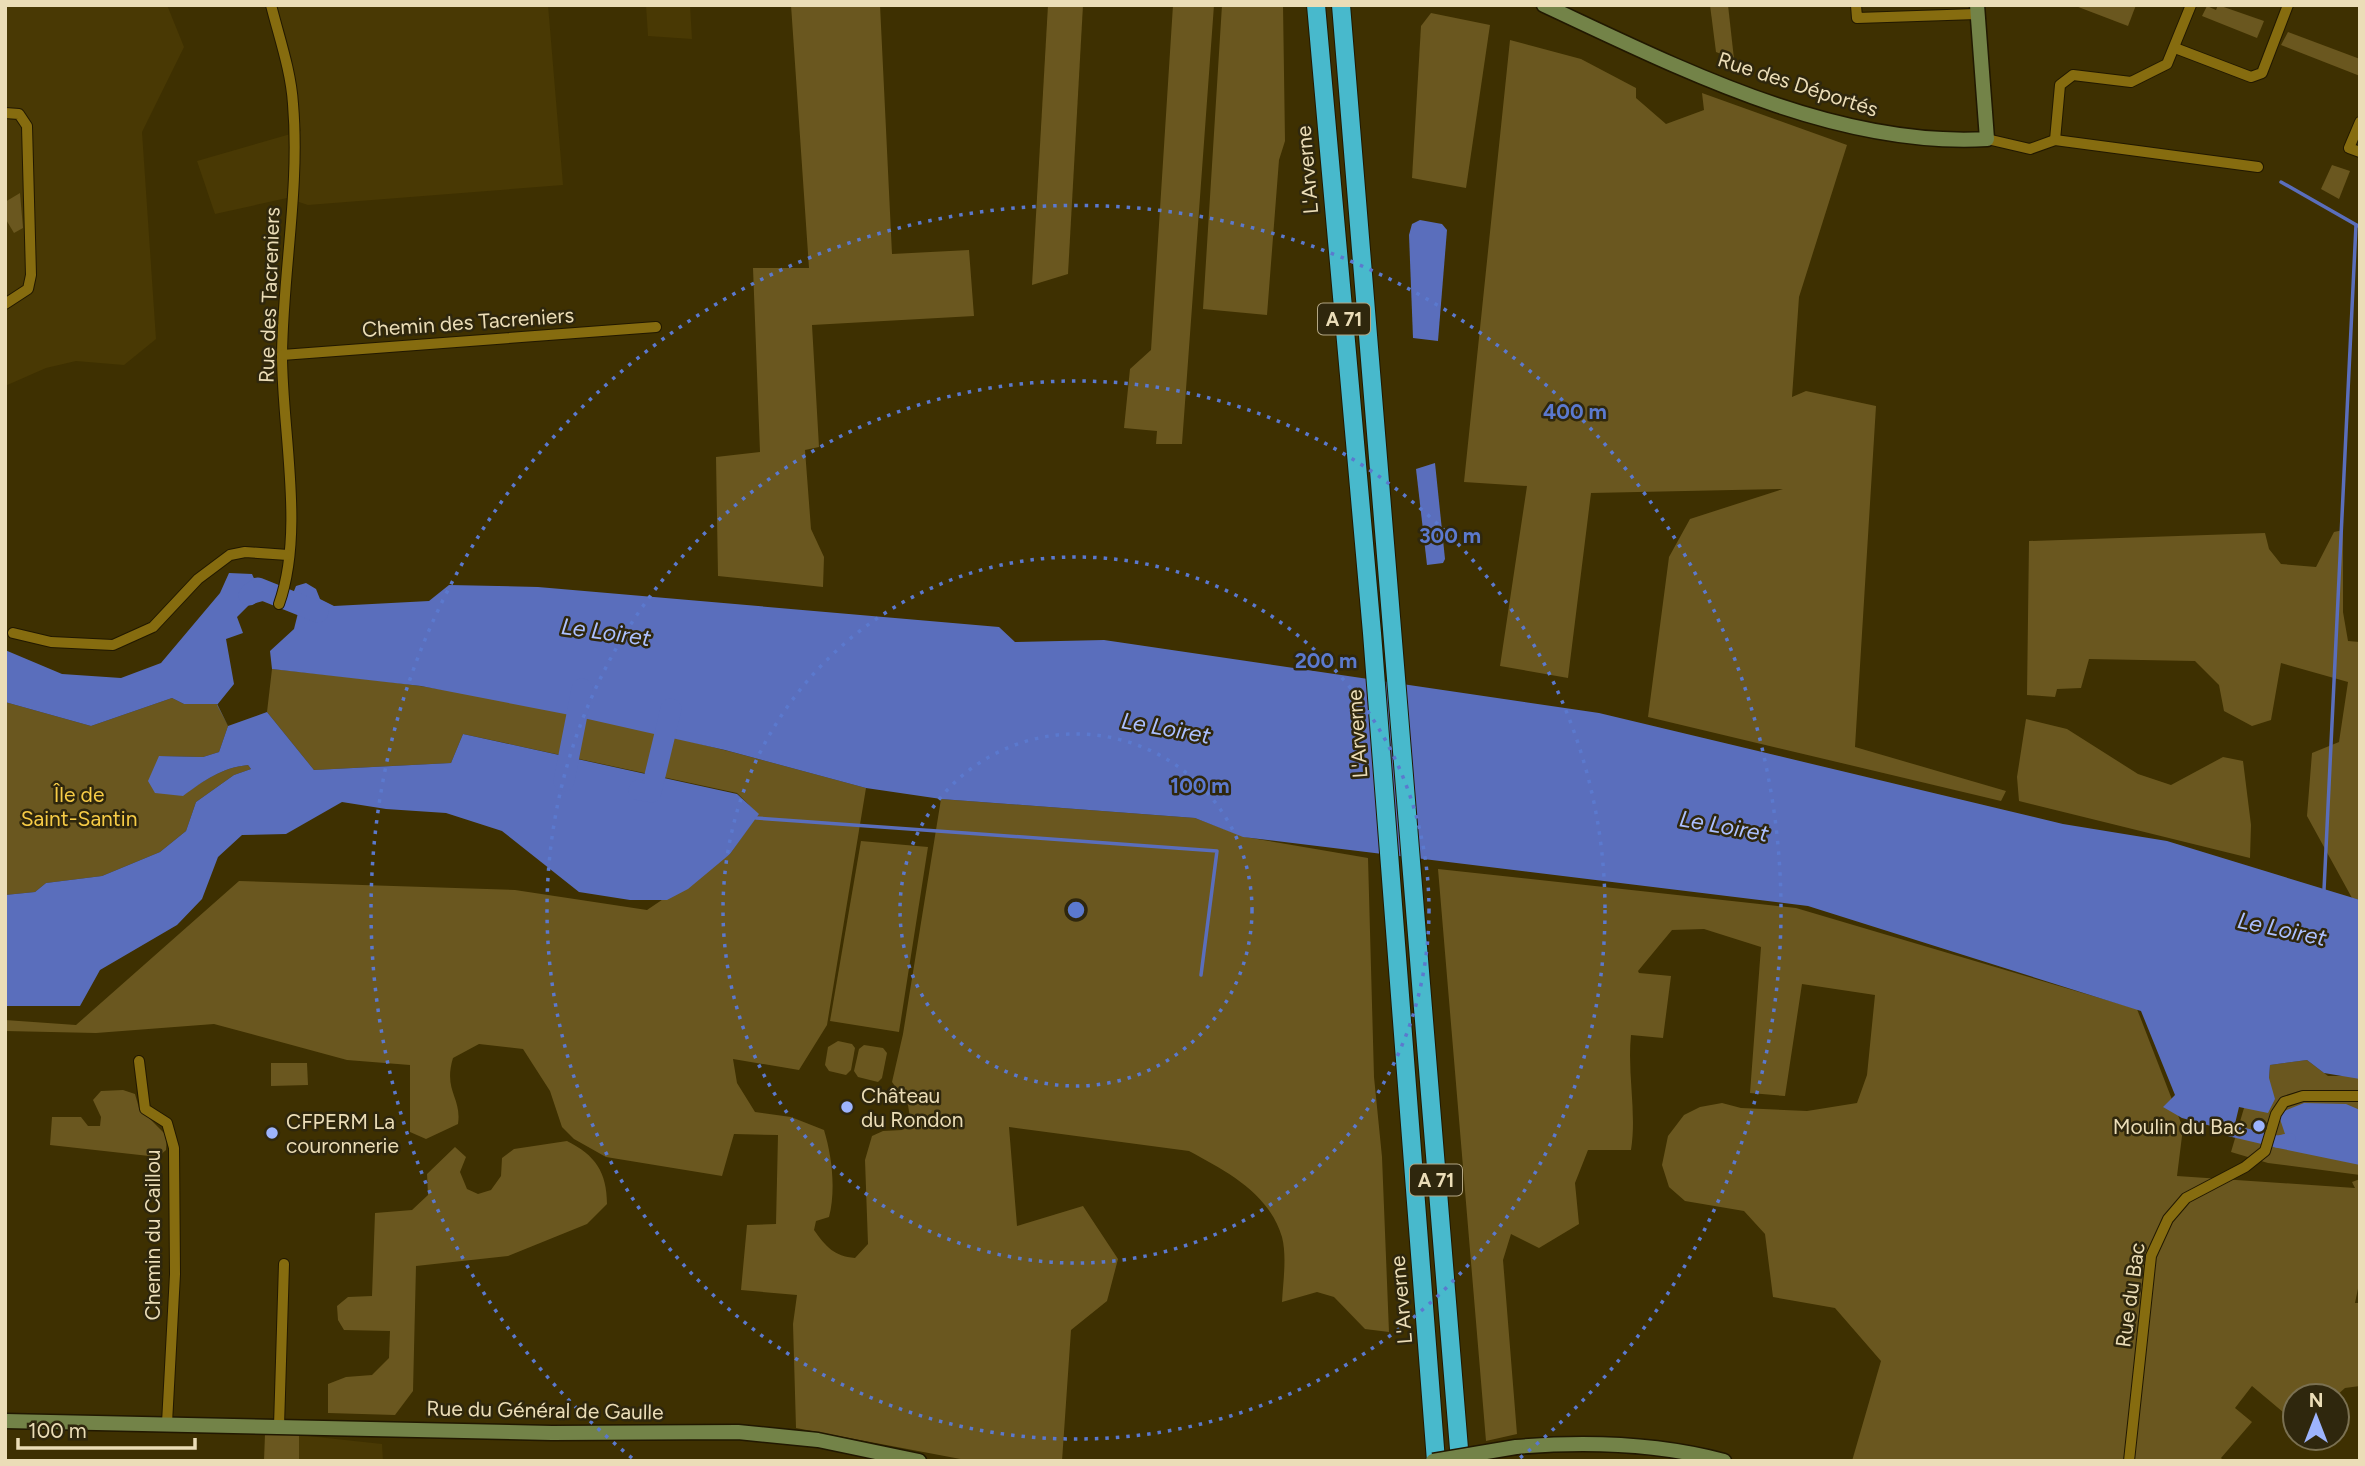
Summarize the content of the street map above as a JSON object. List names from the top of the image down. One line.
{"streets":{"highway":["L'Arverne","A 71"],"main road":["Rue des Déportés","Rue du Général de Gaulle"],"street":["Rue des Tacreniers","Chemin des Tacreniers","Chemin du Caillou","Rue du Bac"]},"crossings":[["Rue des Tacreniers","Chemin des Tacreniers"],["Chemin du Caillou","Rue du Général de Gaulle"]],"water":["Le Loiret"],"parks":["Île de Saint-Santin"],"places":["Château du Rondon","Moulin du Bac","CFPERM La couronnerie"],"scale_bar":"100 m","north":"top","rings":["400 m","300 m","200 m","100 m"]}
